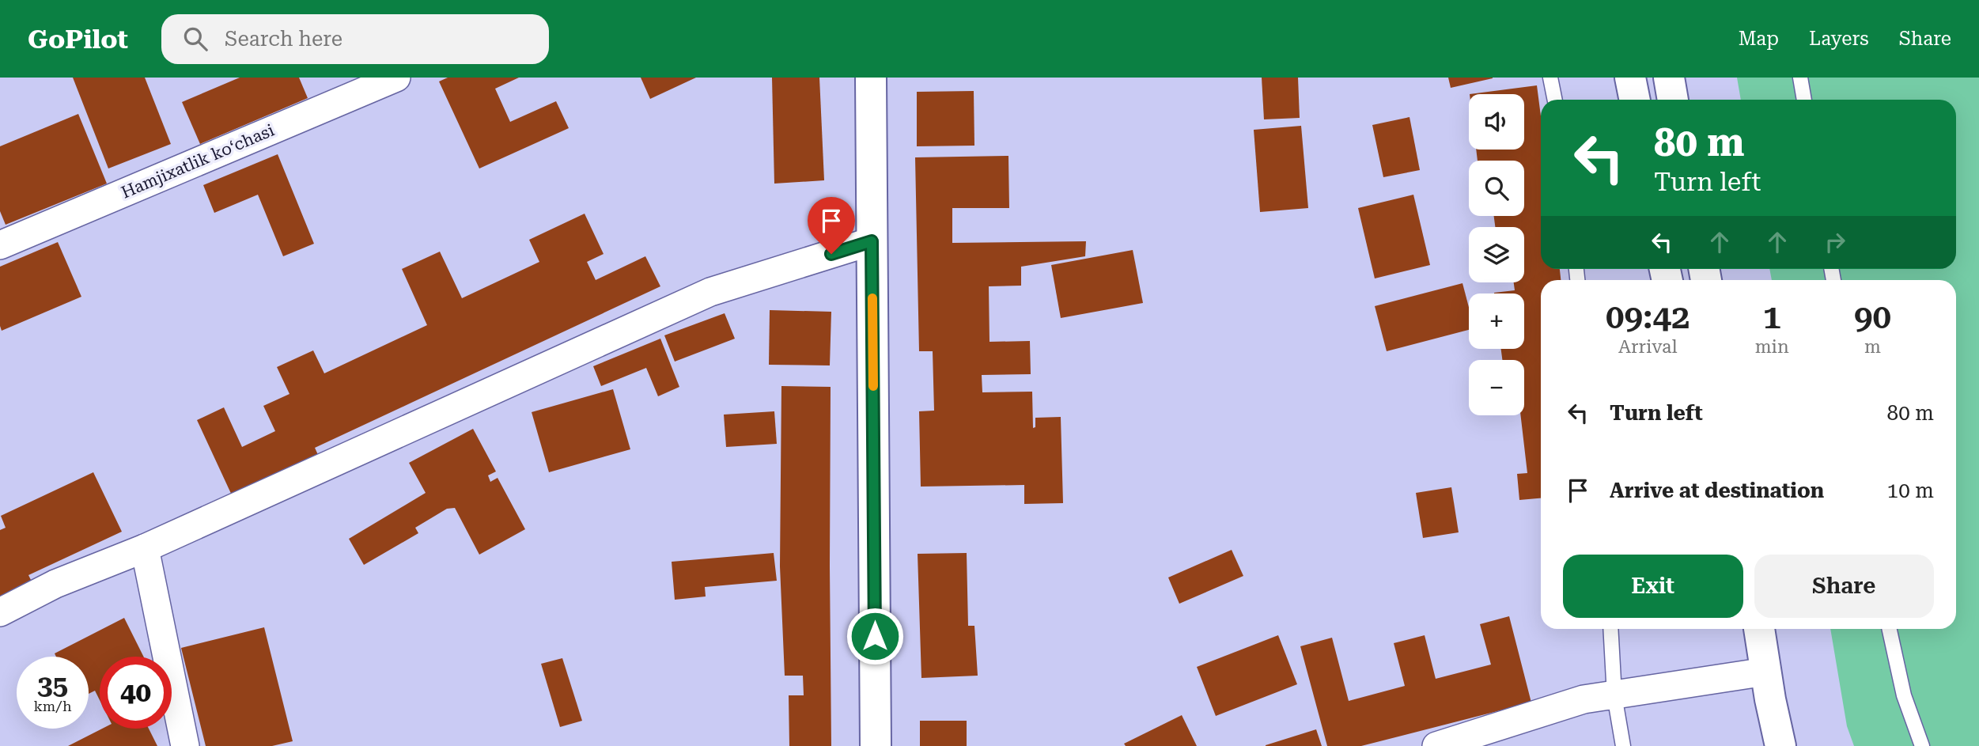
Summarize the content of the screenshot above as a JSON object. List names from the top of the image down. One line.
{"streets":{"street":["Hamjixatlik koʻchasi"]},"page":{"header":"GoPilot","search":"Search here","nav":["Map","Layers","Share"],"map_buttons":["+","−"],"turn":["80 m","Turn left"],"eta":["09:42","Arrival","1","min","90","m"],"list":[{"name":"Turn left","value":"80 m"},{"name":"Arrive at destination","value":"10 m"}],"buttons":["Exit","Share"],"speed":"35 km/h","limit":"40"}}
